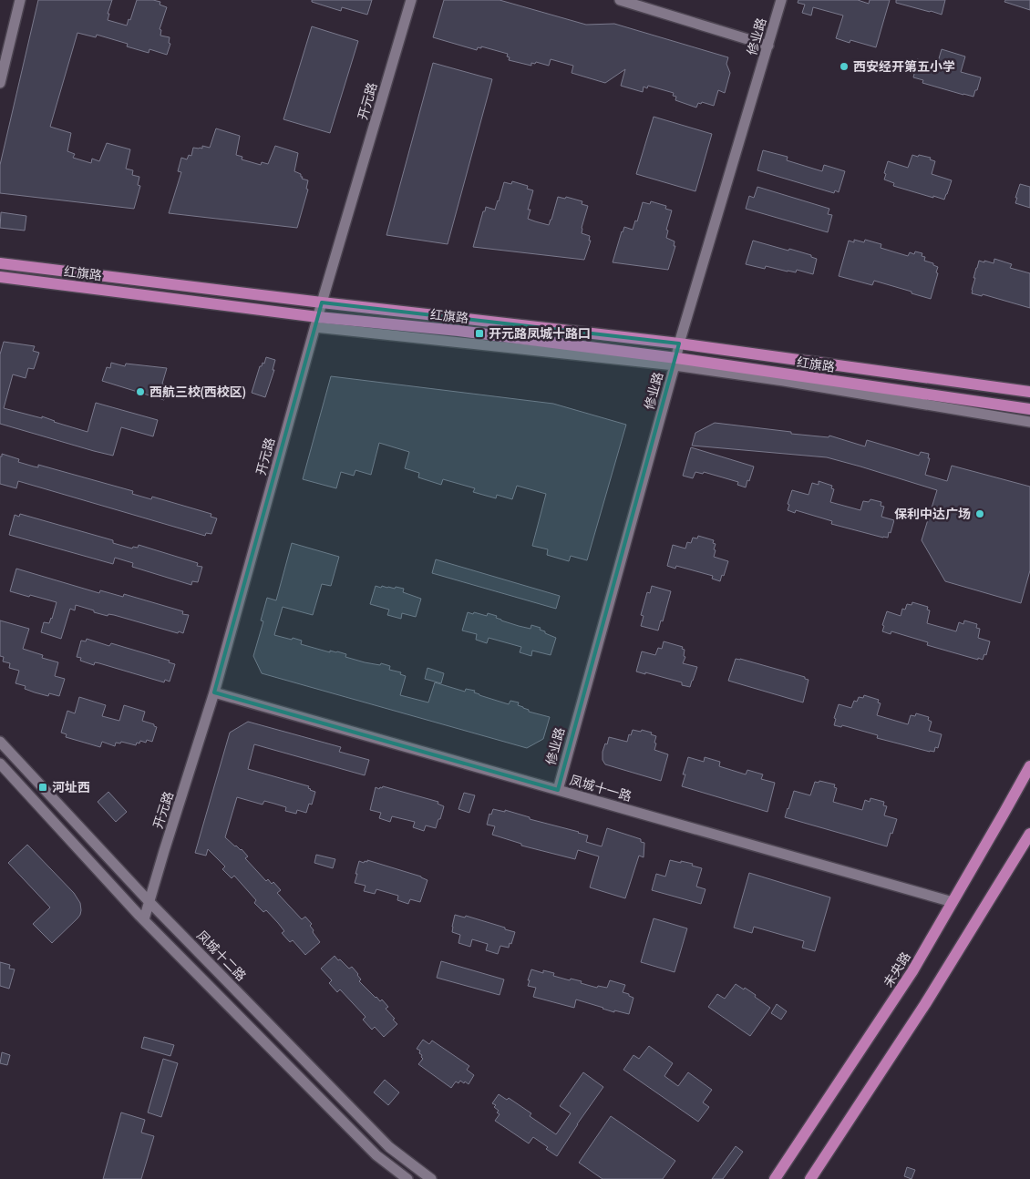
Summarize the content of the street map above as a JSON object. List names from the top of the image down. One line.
{"streets":{"main road":["红旗路","未央路"],"street":["修业路","开元路","凤城十一路","凤城十二路"]},"crossings":[["修业路","红旗路"],["修业路","凤城十一路"],["开元路","红旗路"],["开元路","凤城十一路"],["开元路","凤城十二路"],["凤城十一路","未央路"]],"places":{"other":["西安经开第五小学","西航三校(西校区)","保利中达广场"],"transit":["开元路凤城十路口","河址西"]}}
